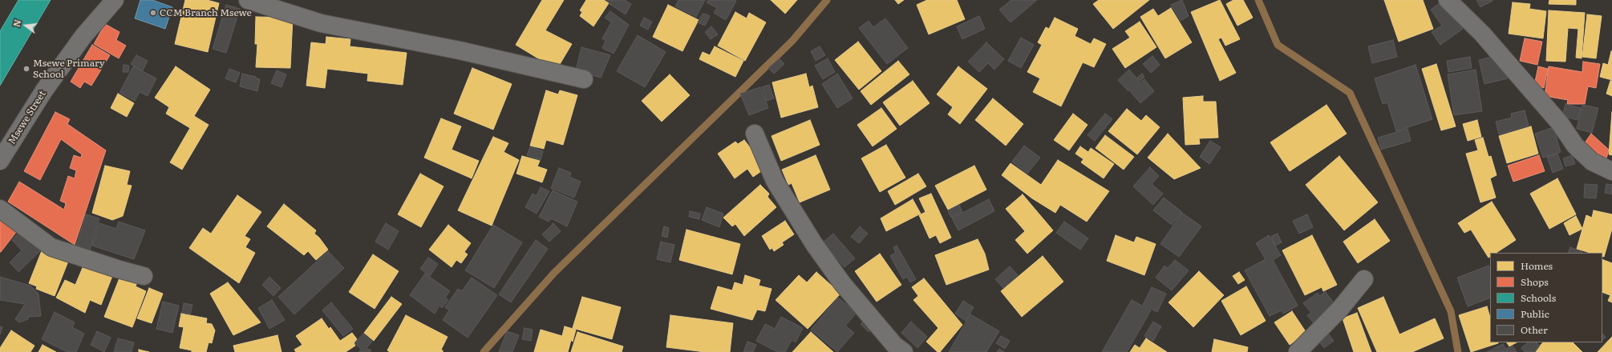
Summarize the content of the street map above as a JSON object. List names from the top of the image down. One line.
{"streets":{"street":["Msewe Street"]},"places":["CCM Branch Msewe","Msewe Primary School"],"legend":["Homes","Shops","Schools","Public","Other"],"north":"left"}
